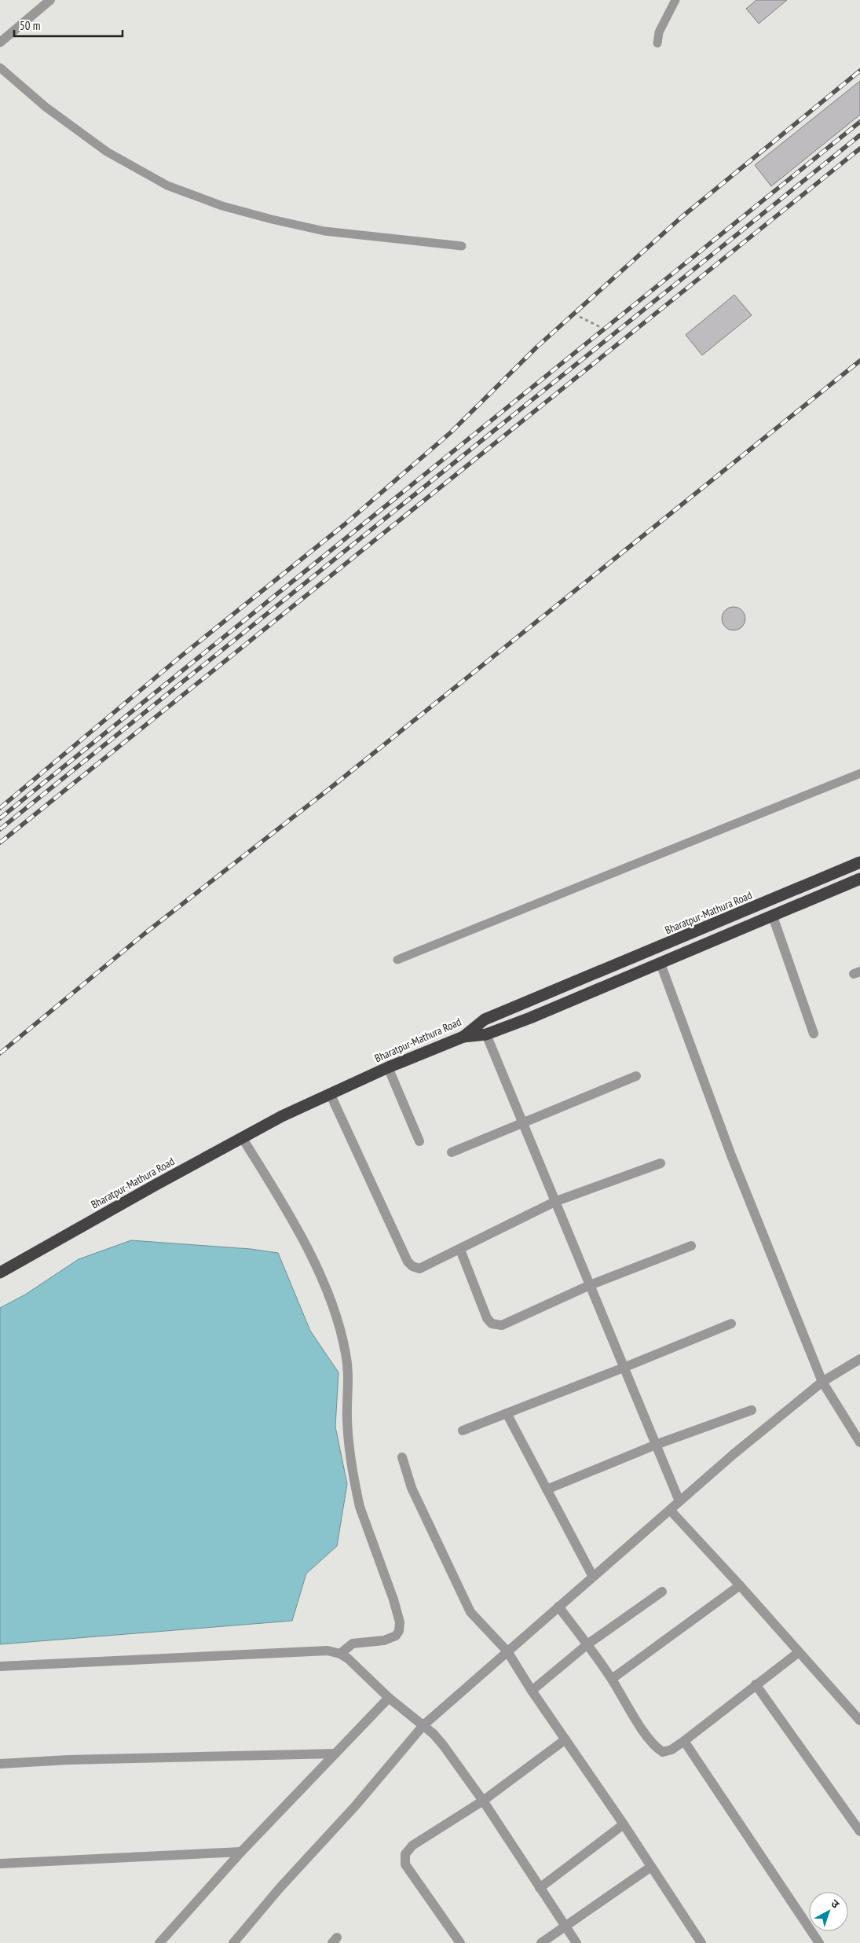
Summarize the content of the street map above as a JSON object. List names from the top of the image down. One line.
{"streets":{"highway":["Bharatpur-Mathura Road"]},"scale_bar":"50 m","north":"top right"}
